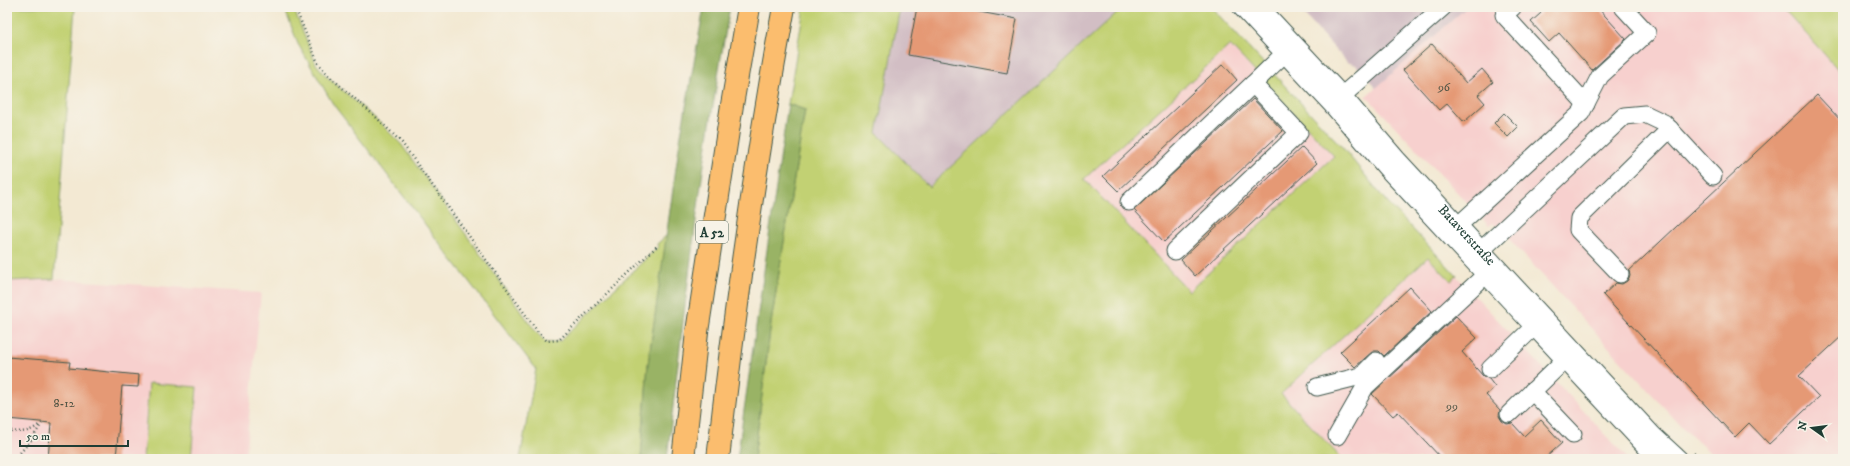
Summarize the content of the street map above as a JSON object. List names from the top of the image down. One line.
{"streets":{"highway":["A 52"],"street":["Bataverstraße"]},"house_numbers":["96","8-12","99"],"scale_bar":"50 m","north":"left"}
